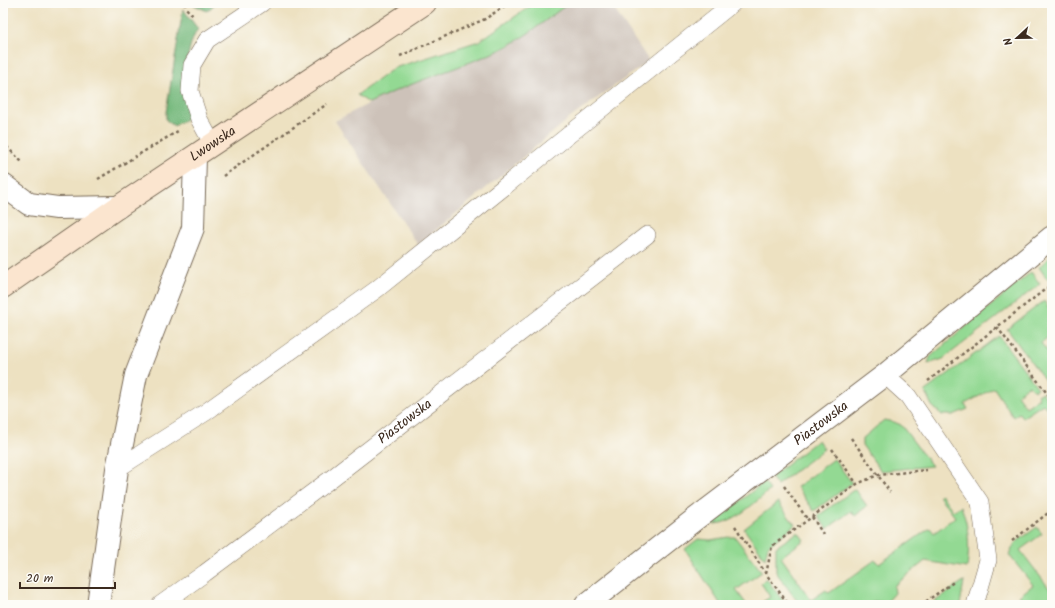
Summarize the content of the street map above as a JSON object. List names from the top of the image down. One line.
{"streets":{"main road":["Lwowska"],"street":["Piastowska"]},"scale_bar":"20 m","north":"left"}
